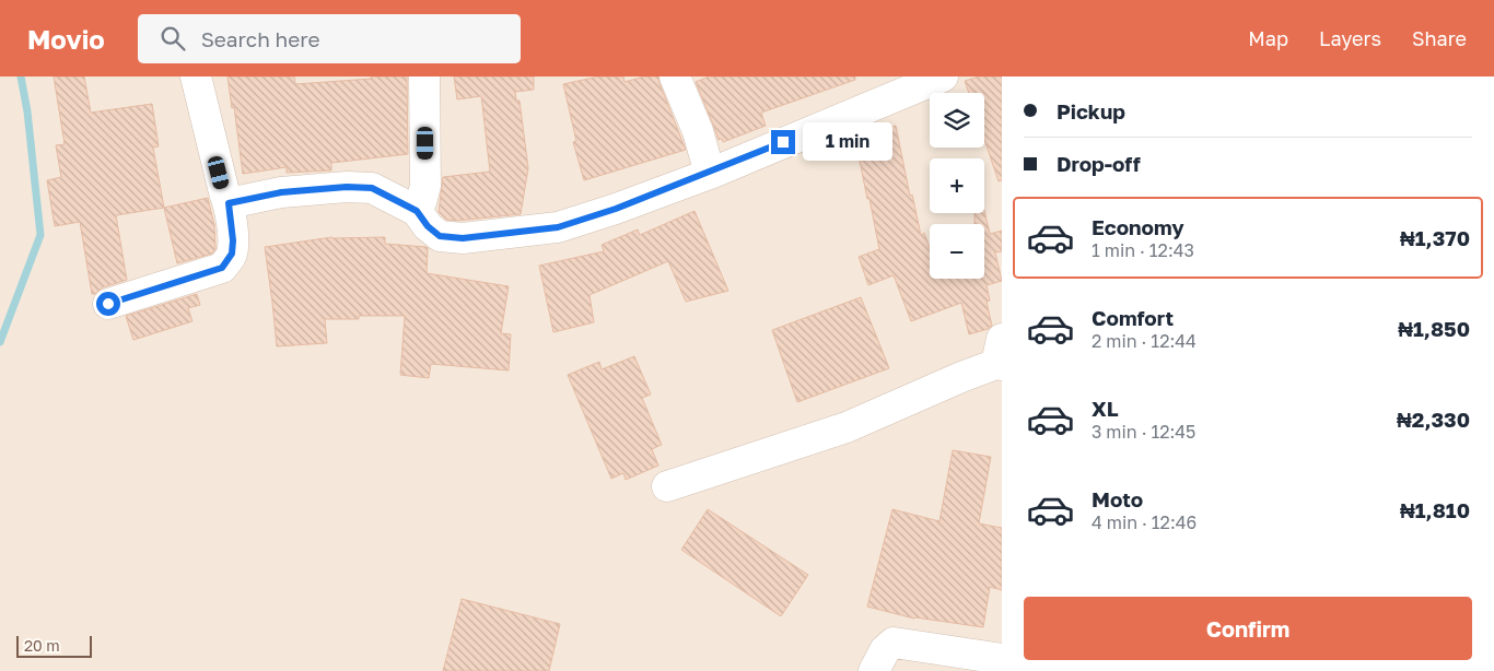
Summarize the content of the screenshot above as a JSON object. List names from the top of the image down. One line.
{"scale_bar":"20 m","page":{"header":"Movio","search":"Search here","nav":["Map","Layers","Share"],"banner":["Pickup","Drop-off"],"map_buttons":["+","−"],"bubble":"1 min","list":[{"name":"Economy","note":"1 min · 12:43","value":"₦1,370"},{"name":"Comfort","note":"2 min · 12:44","value":"₦1,850"},{"name":"XL","note":"3 min · 12:45","value":"₦2,330"},{"name":"Moto","note":"4 min · 12:46","value":"₦1,810"}],"buttons":"Confirm","scale":"20 m"}}
